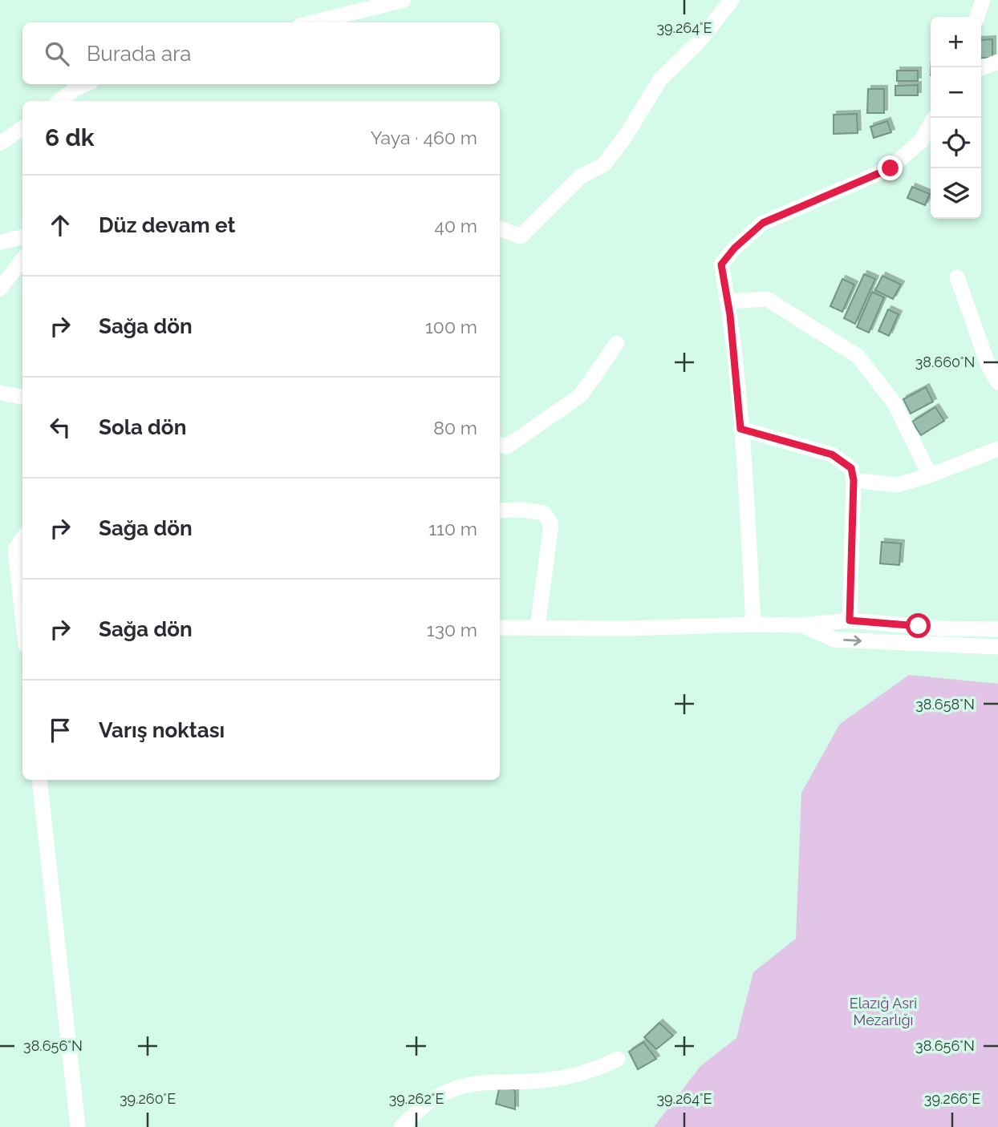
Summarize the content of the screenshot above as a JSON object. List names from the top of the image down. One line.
{"parks":["Elazığ Asri Mezarlığı"],"page":{"map_buttons":["+","−"],"search":"Burada ara","heading":["6 dk","Yaya · 460 m"],"list":[["Düz devam et","40 m"],["Sağa dön","100 m"],["Sola dön","80 m"],["Sağa dön","110 m"],["Sağa dön","130 m"],"Varış noktası"]},"coordinates":["39.264°E","38.660°N","38.658°N","38.656°N","39.260°E","39.262°E","39.266°E"]}
